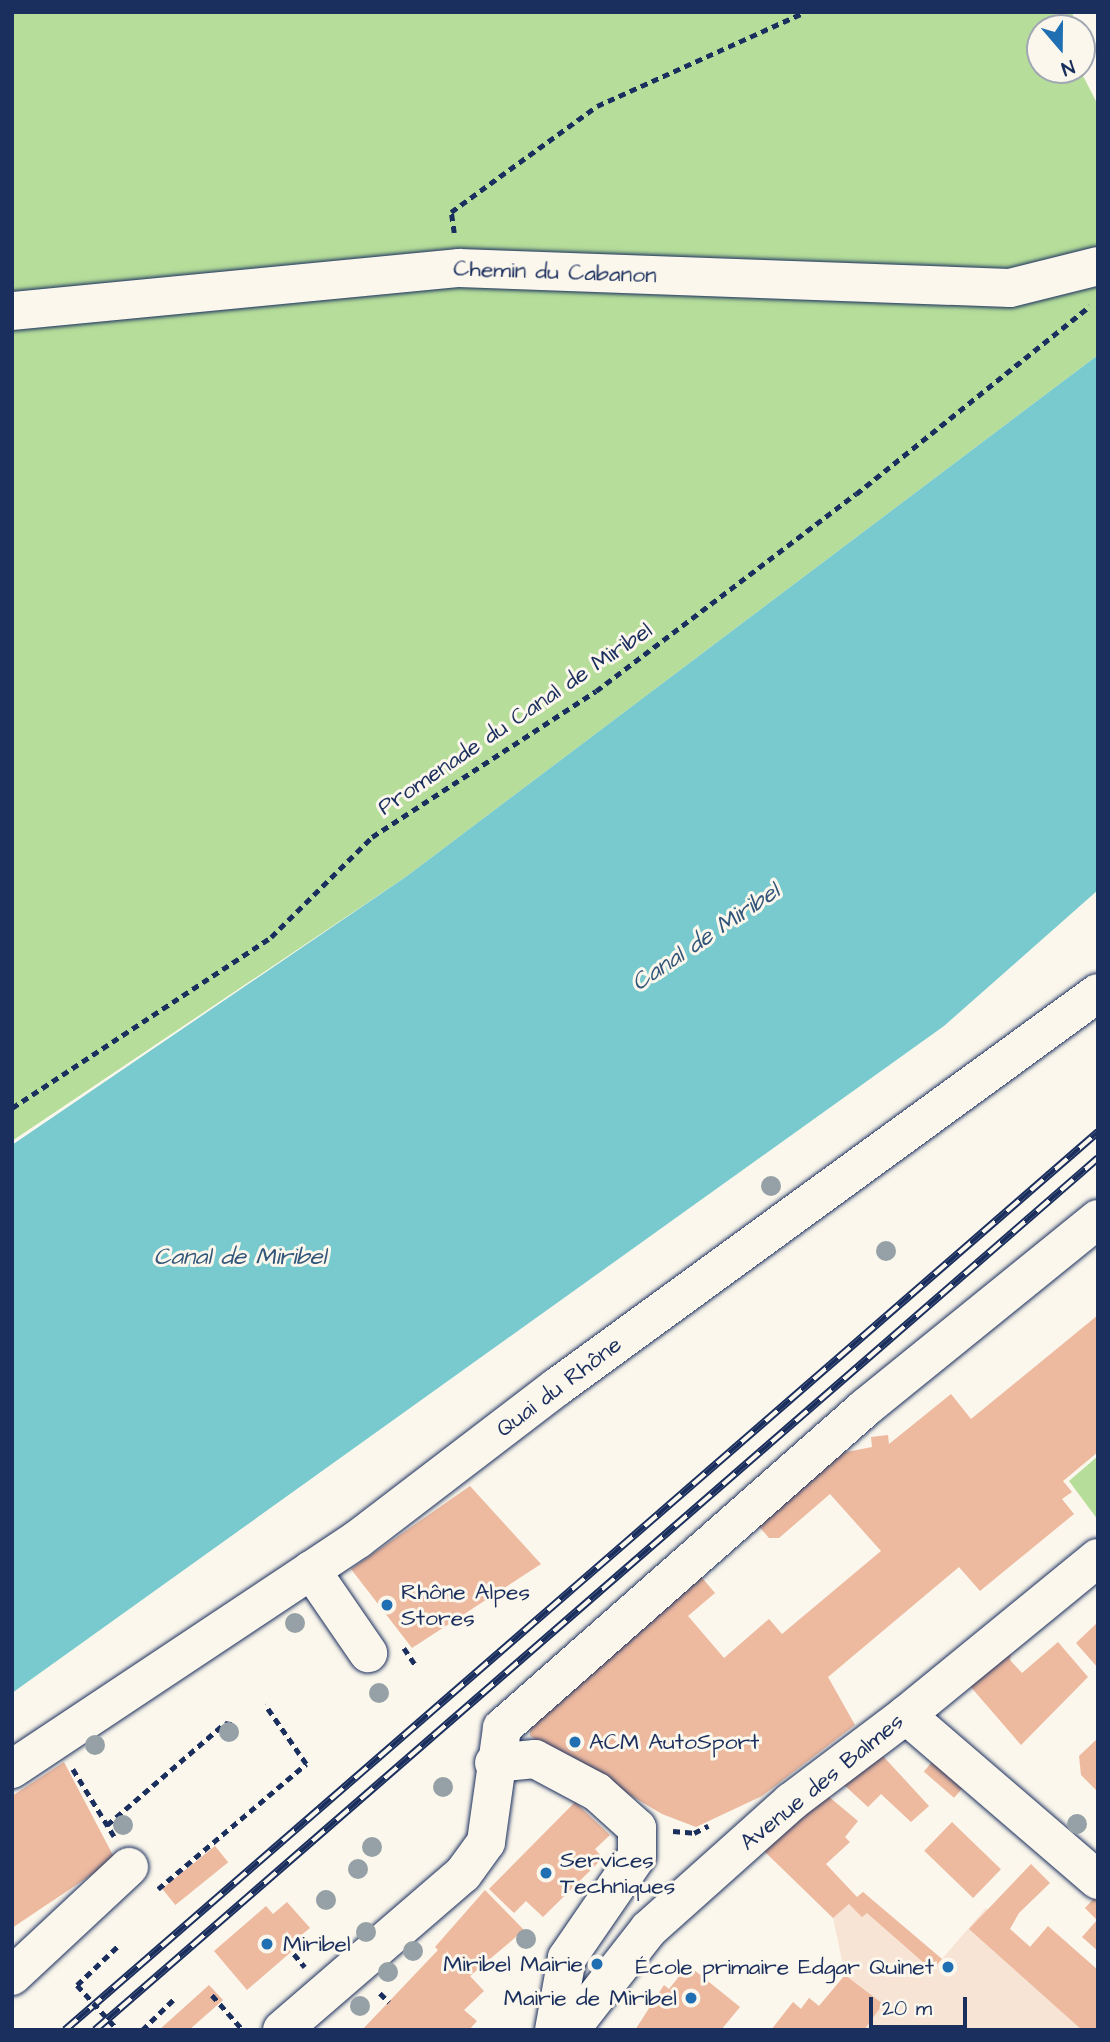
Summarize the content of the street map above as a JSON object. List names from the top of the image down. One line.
{"streets":{"street":["Chemin du Cabanon","Quai du Rhône","Avenue des Balmes"],"path":["Promenade du Canal de Miribel"]},"water":["Canal de Miribel"],"places":["Rhône Alpes Stores","ACM AutoSport","Services Techniques","Miribel","Miribel Mairie","École primaire Edgar Quinet","Mairie de Miribel"],"scale_bar":"20 m","north":"bottom"}
